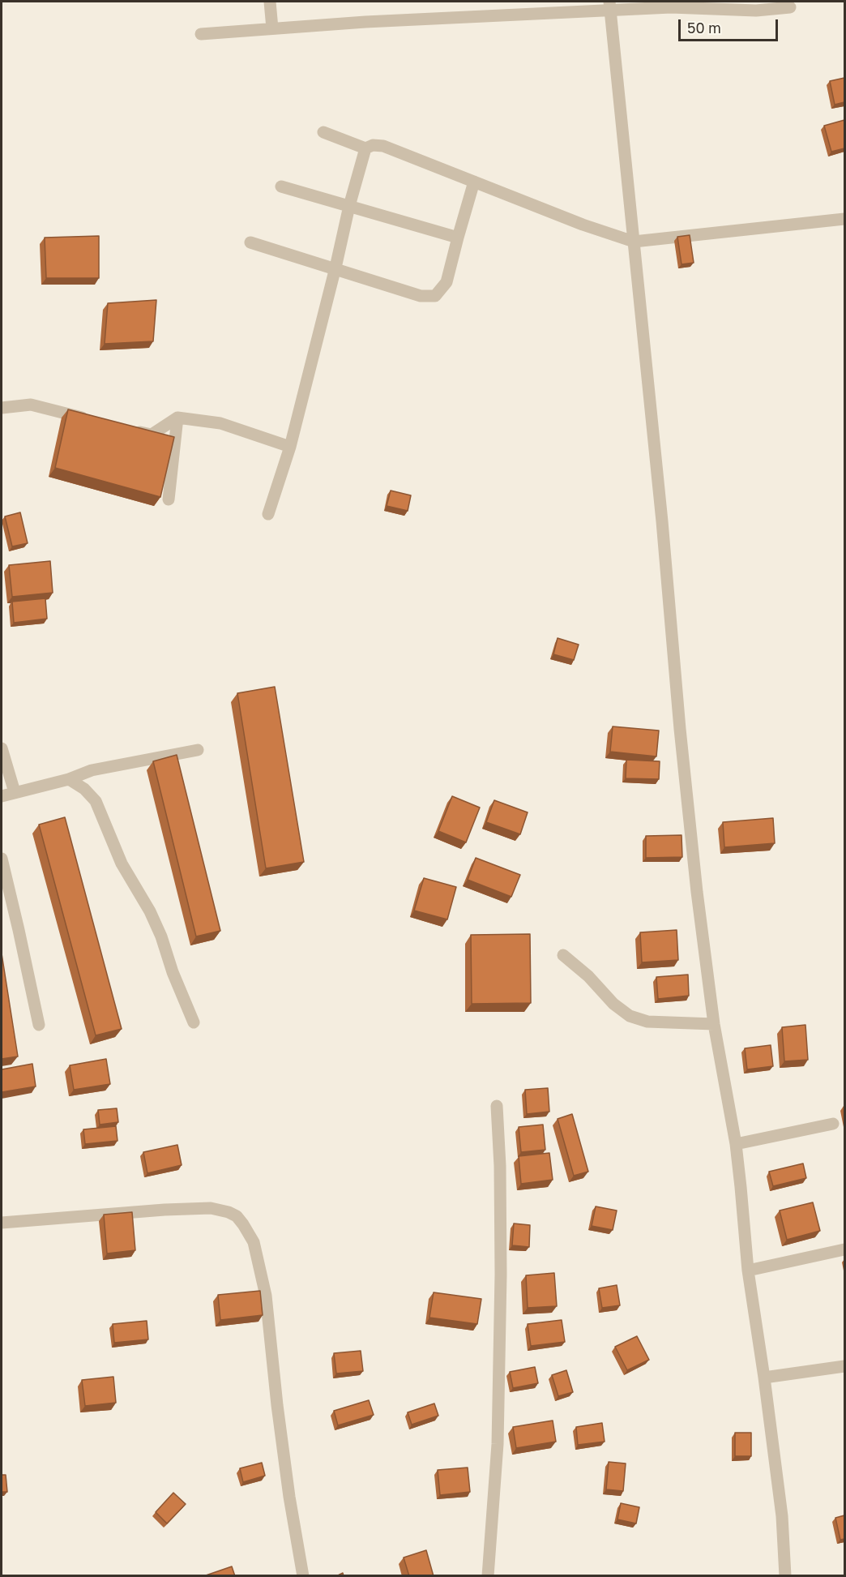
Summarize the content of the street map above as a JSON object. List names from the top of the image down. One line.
{"scale_bar":"50 m"}
